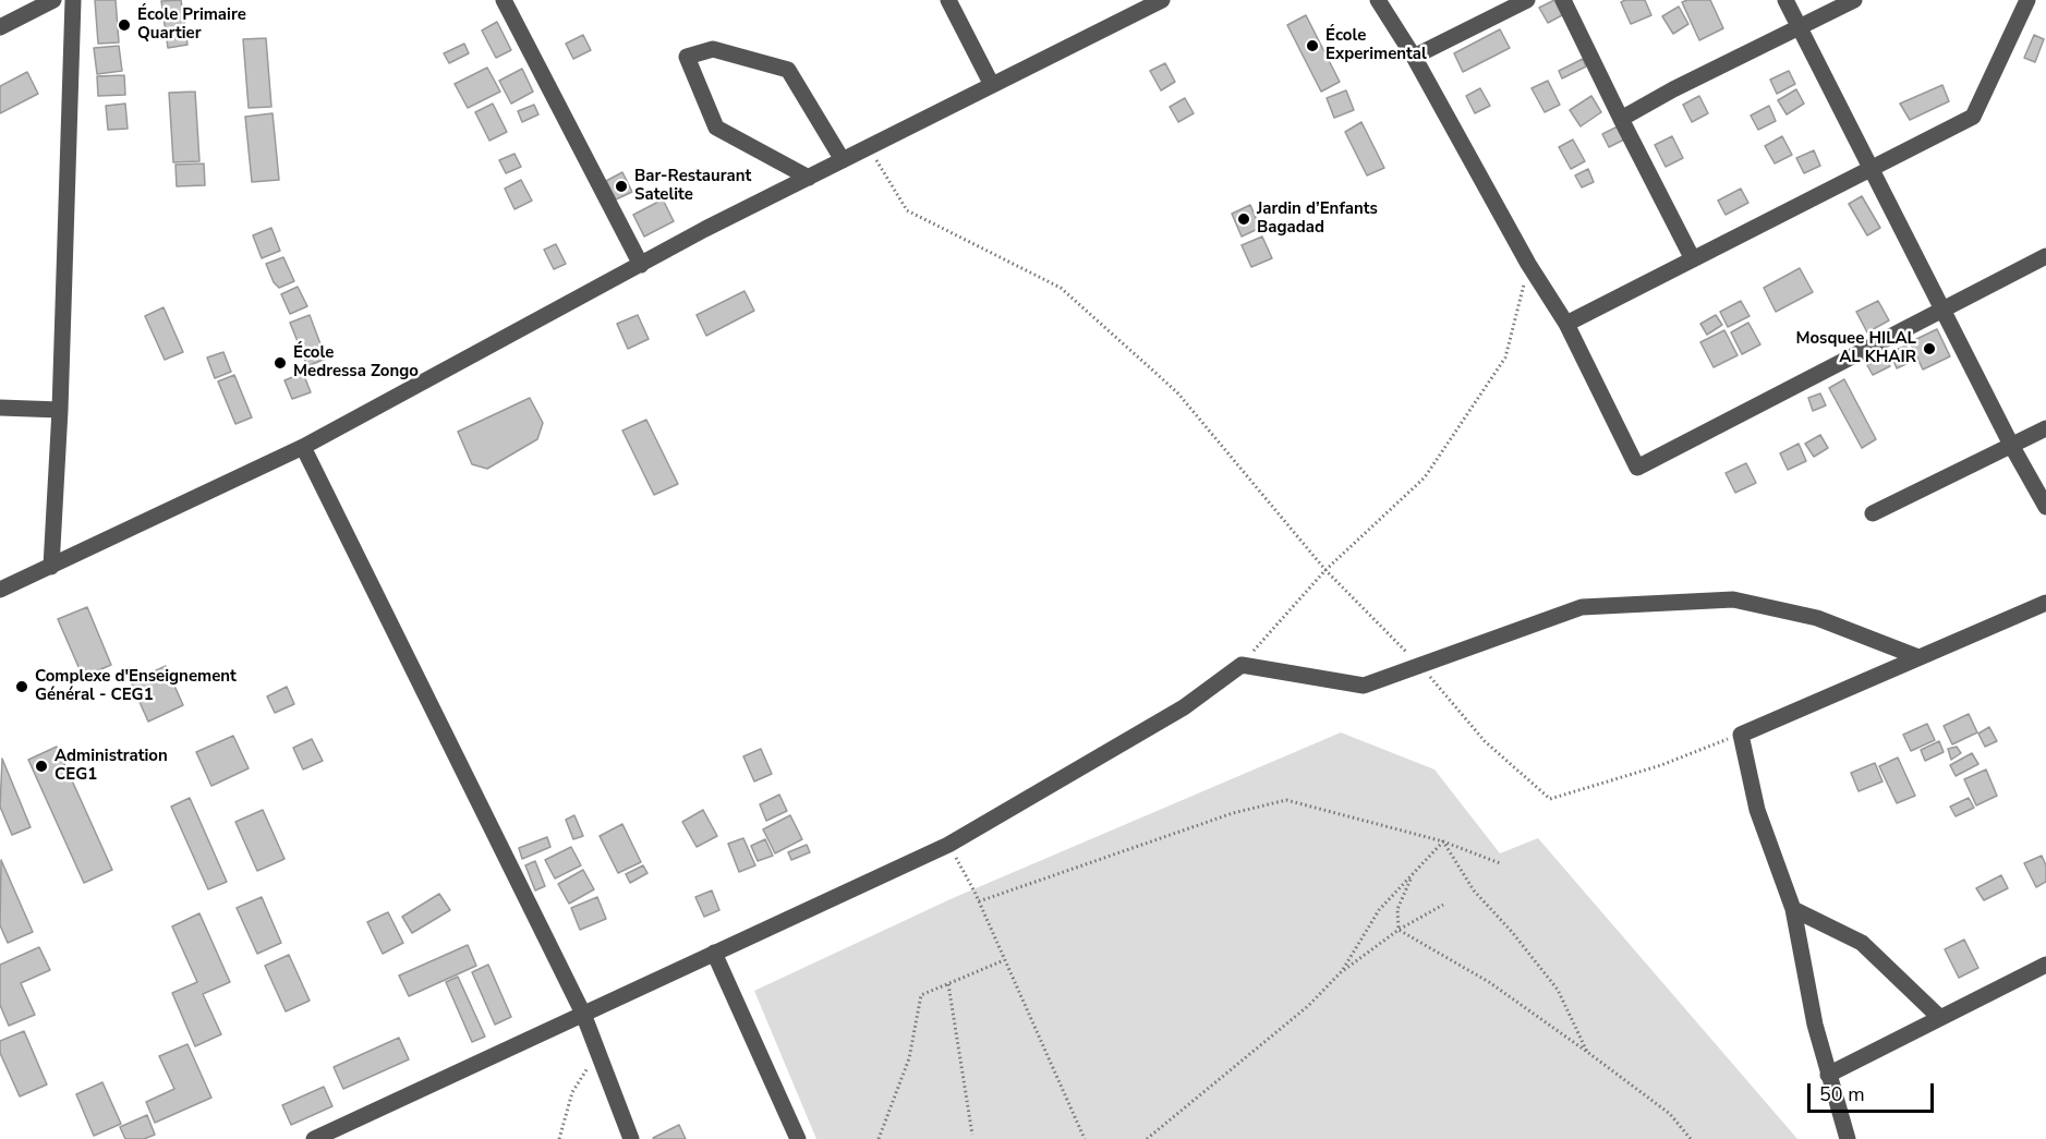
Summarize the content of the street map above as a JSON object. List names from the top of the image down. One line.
{"places":["École Primaire Quartier","École Experimental","Bar-Restaurant Satelite","Jardin d’Enfants Bagadad","Mosquee HILAL AL KHAIR","École Medressa Zongo","Complexe d'Enseignement Général - CEG1","Administration CEG1"],"scale_bar":"50 m"}
